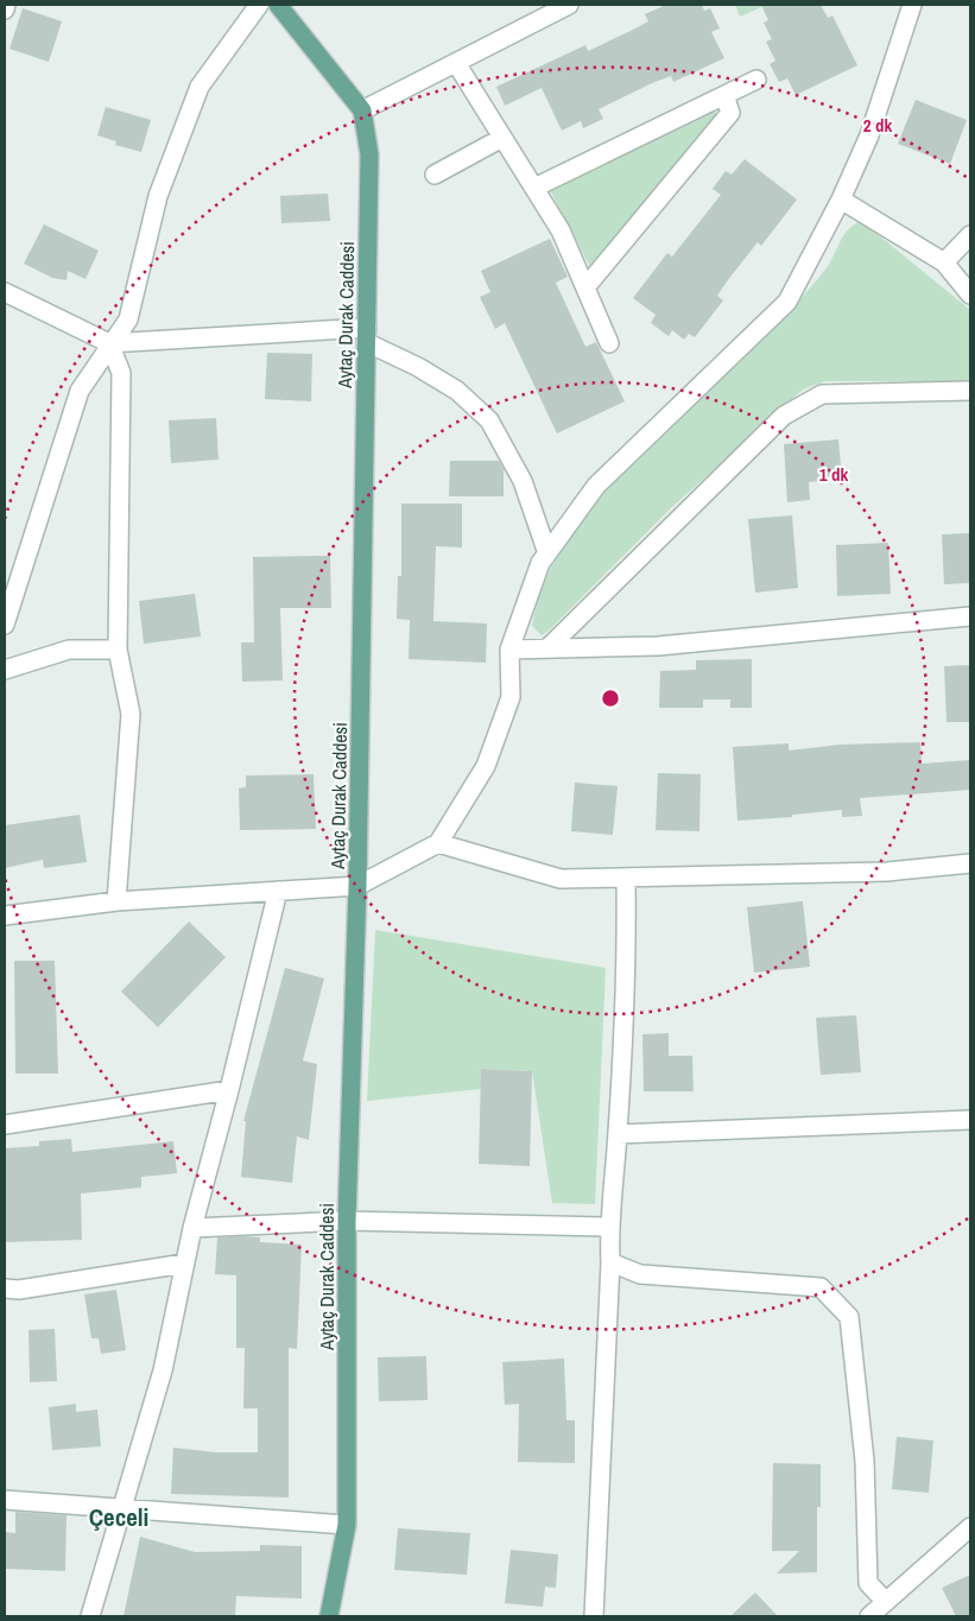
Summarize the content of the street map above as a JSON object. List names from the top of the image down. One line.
{"streets":{"main road":["Aytaç Durak Caddesi"]},"districts":["Çeceli"],"rings":["2 dk","1 dk"]}
